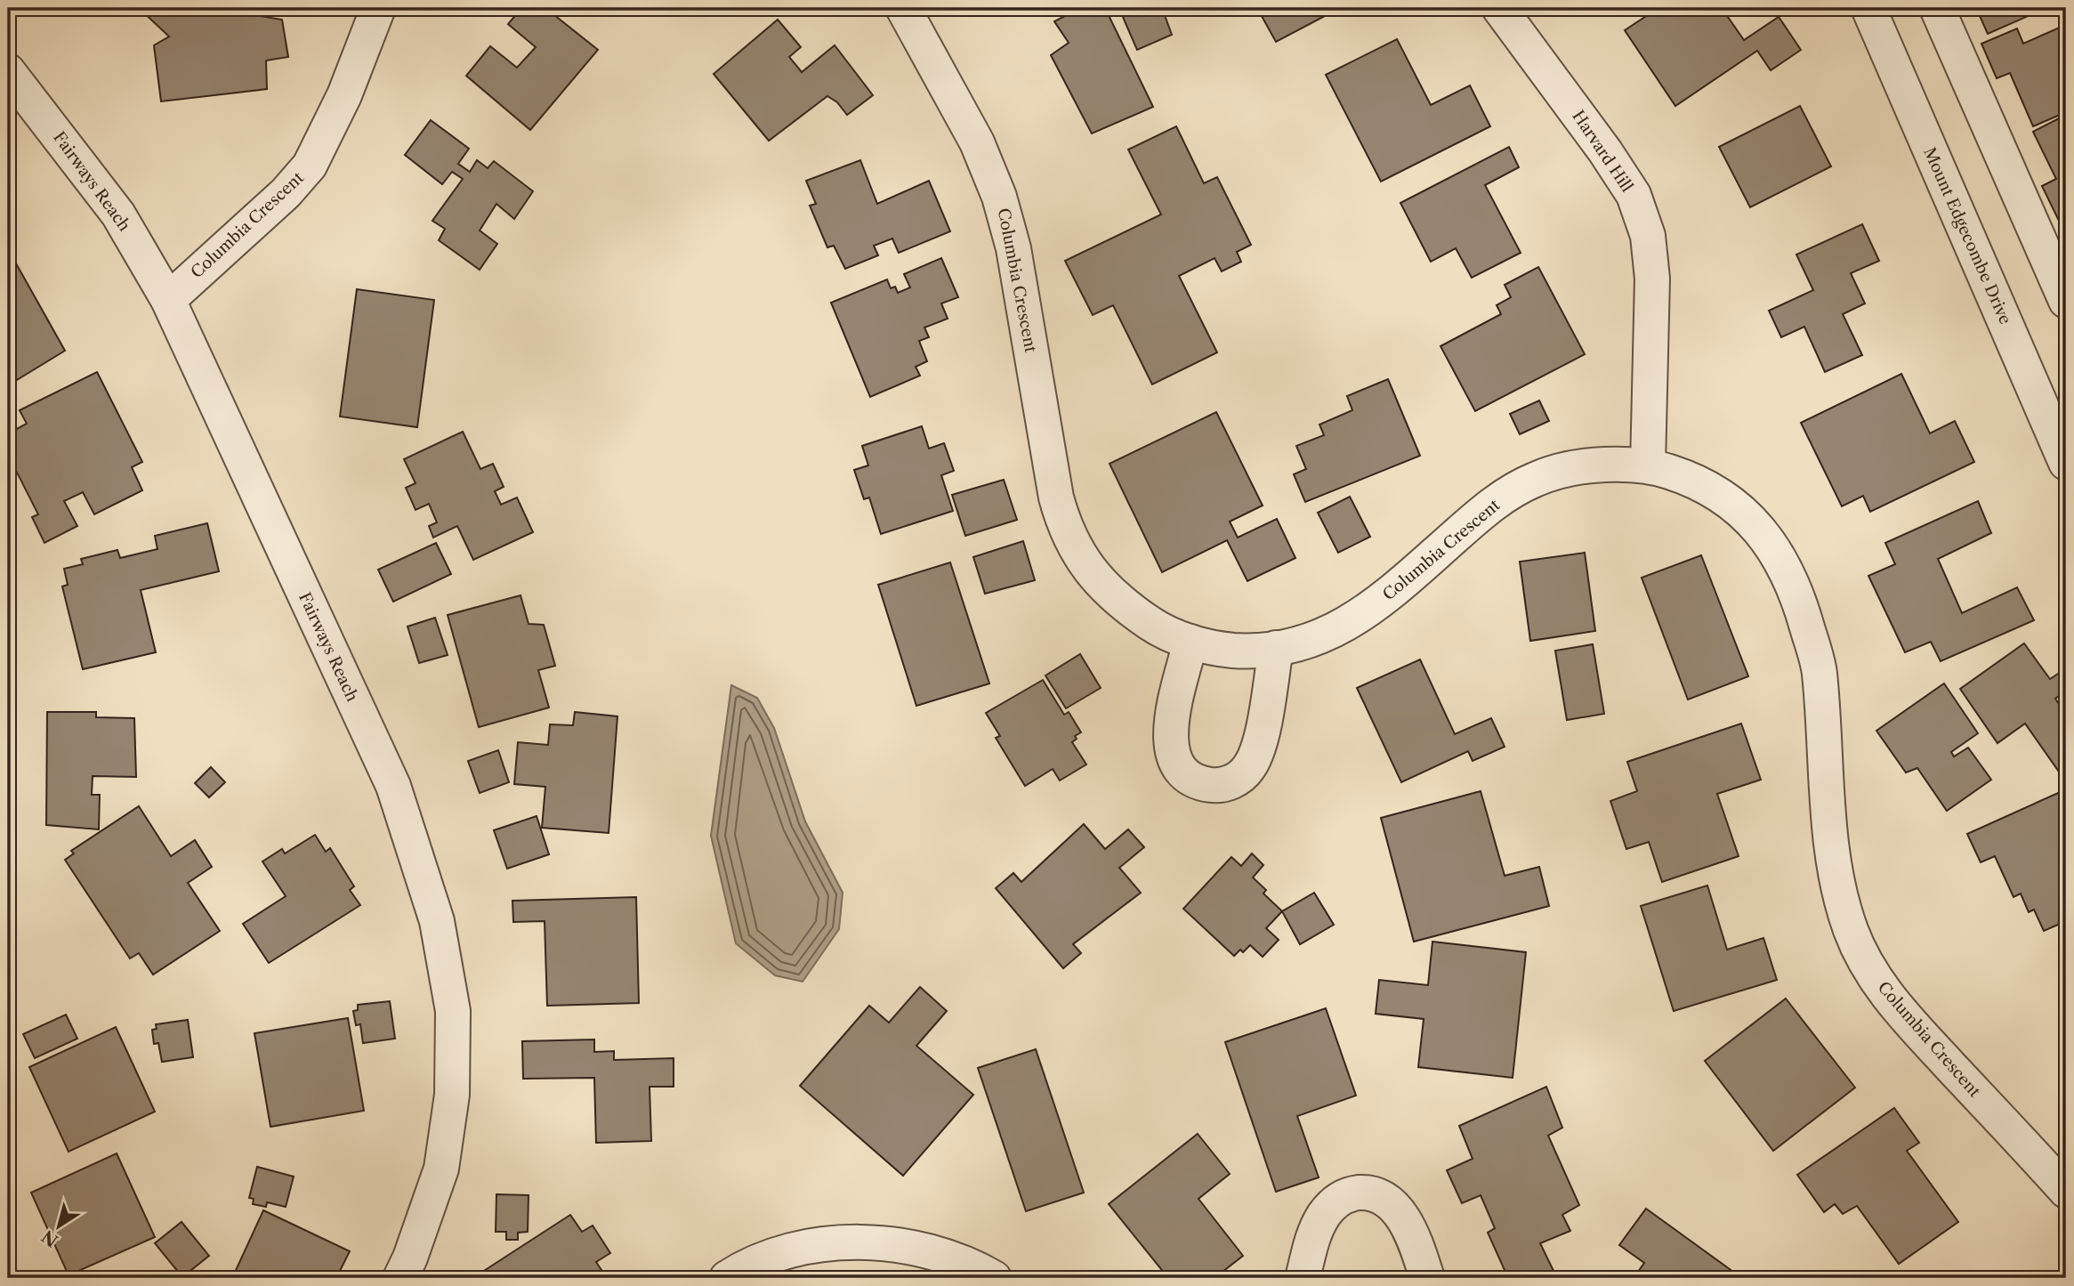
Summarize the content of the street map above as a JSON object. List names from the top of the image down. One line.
{"streets":{"street":["Harvard Hill","Fairways Reach","Columbia Crescent","Mount Edgecombe Drive"]},"crossings":[["Harvard Hill","Columbia Crescent"],["Fairways Reach","Columbia Crescent"]],"north":"bottom left"}
